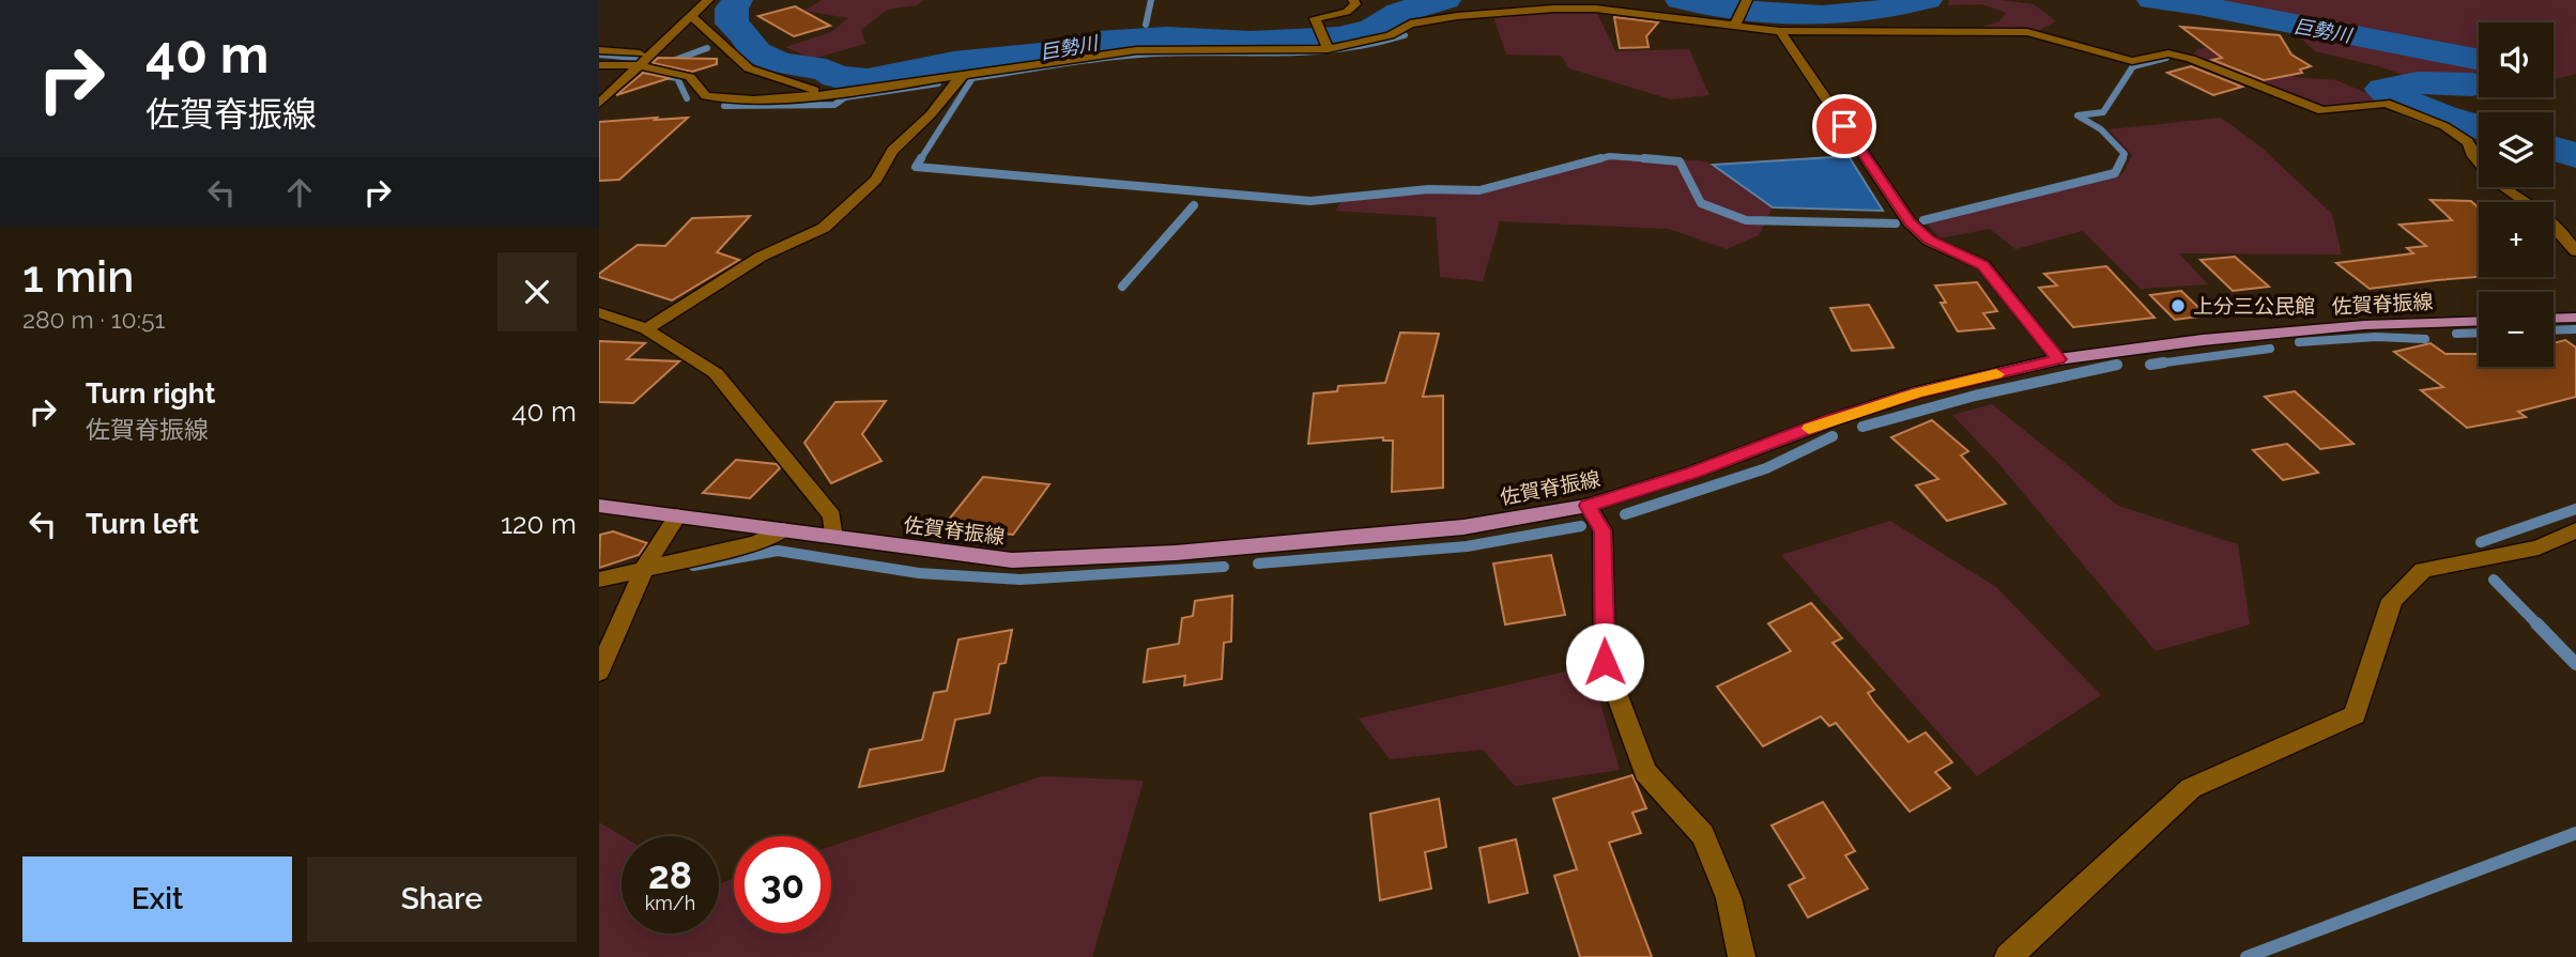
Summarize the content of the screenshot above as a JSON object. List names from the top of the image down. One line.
{"streets":{"main road":["佐賀脊振線"]},"water":["巨勢川"],"places":["上分三公民館"],"page":{"turn":["40 m","佐賀脊振線"],"map_buttons":["+","−"],"heading":["1 min","280 m · 10:51"],"list":[{"name":"Turn right","note":"佐賀脊振線","value":"40 m"},{"name":"Turn left","value":"120 m"}],"speed":"28 km/h","limit":"30","buttons":["Exit","Share"]}}
